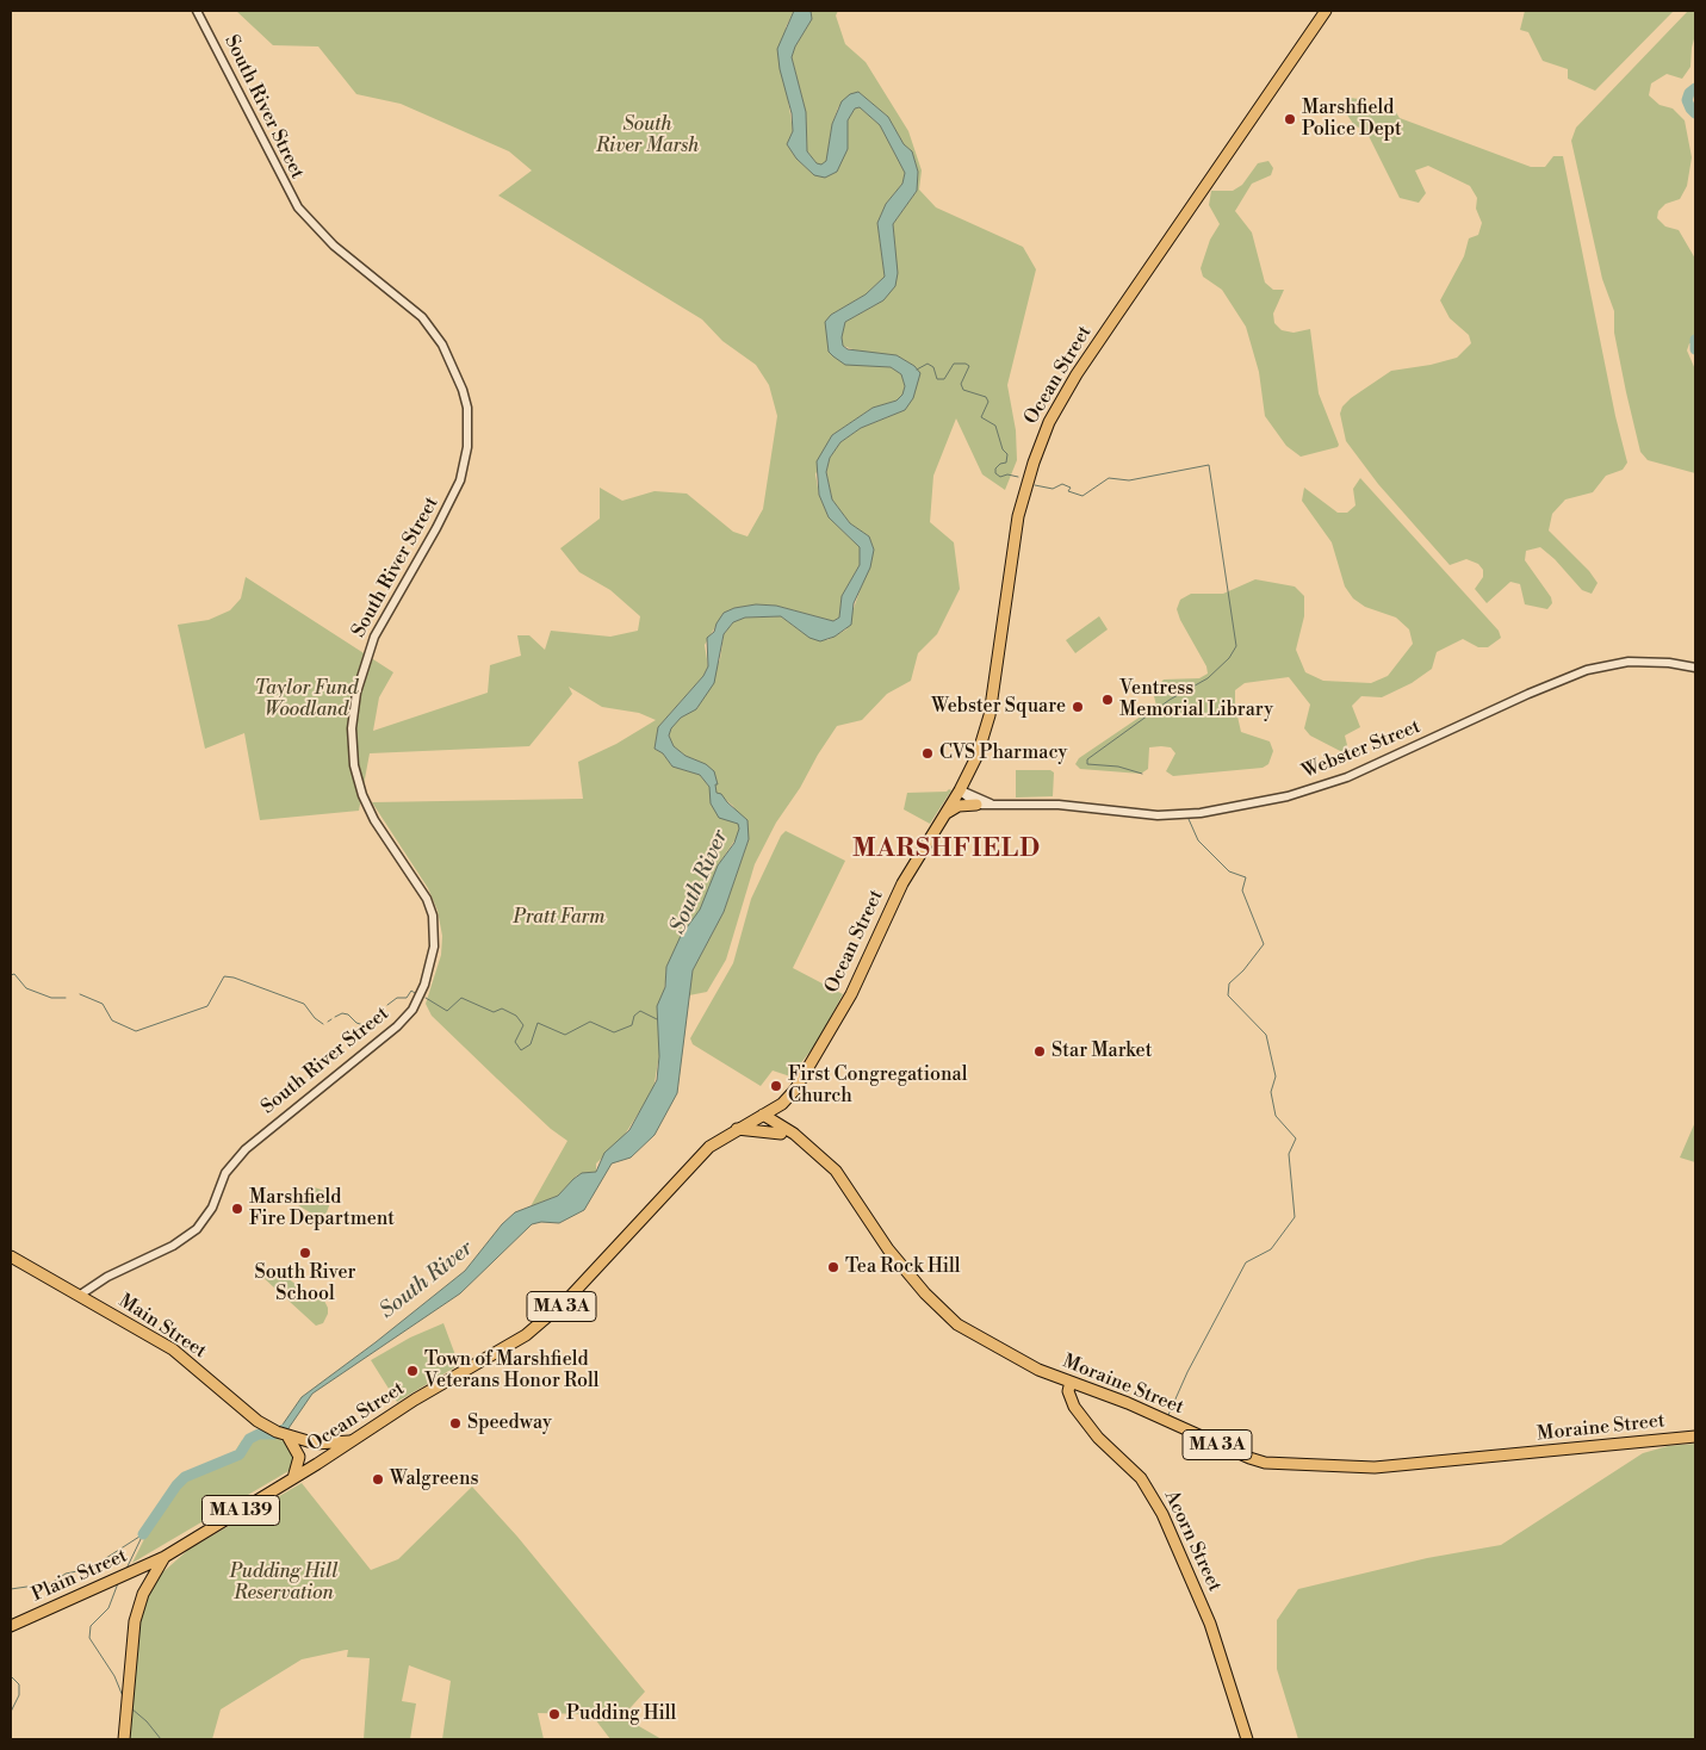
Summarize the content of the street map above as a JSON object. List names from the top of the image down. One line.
{"streets":{"main road":["Ocean Street","MA 3A","Main Street","Moraine Street","MA 139","Acorn Street","Plain Street"],"street":["South River Street","Webster Street"]},"crossings":[["South River Street","Main Street"],["Ocean Street","Webster Street"],["Ocean Street","MA 3A"],["Ocean Street","Main Street"],["Ocean Street","Moraine Street"],["Ocean Street","Plain Street"],["MA 3A","Main Street"],["MA 3A","Moraine Street"],["Moraine Street","Acorn Street"]],"districts":["MARSHFIELD"],"water":["South River"],"parks":["South River Marsh","Taylor Fund Woodland","Pratt Farm","Pudding Hill Reservation"],"places":["Marshfield Police Dept","Ventress Memorial Library","Webster Square","CVS Pharmacy","Star Market","First Congregational Church","Marshfield Fire Department","South River School","Tea Rock Hill","Town of Marshfield Veterans Honor Roll","Speedway","Walgreens","Pudding Hill"]}
